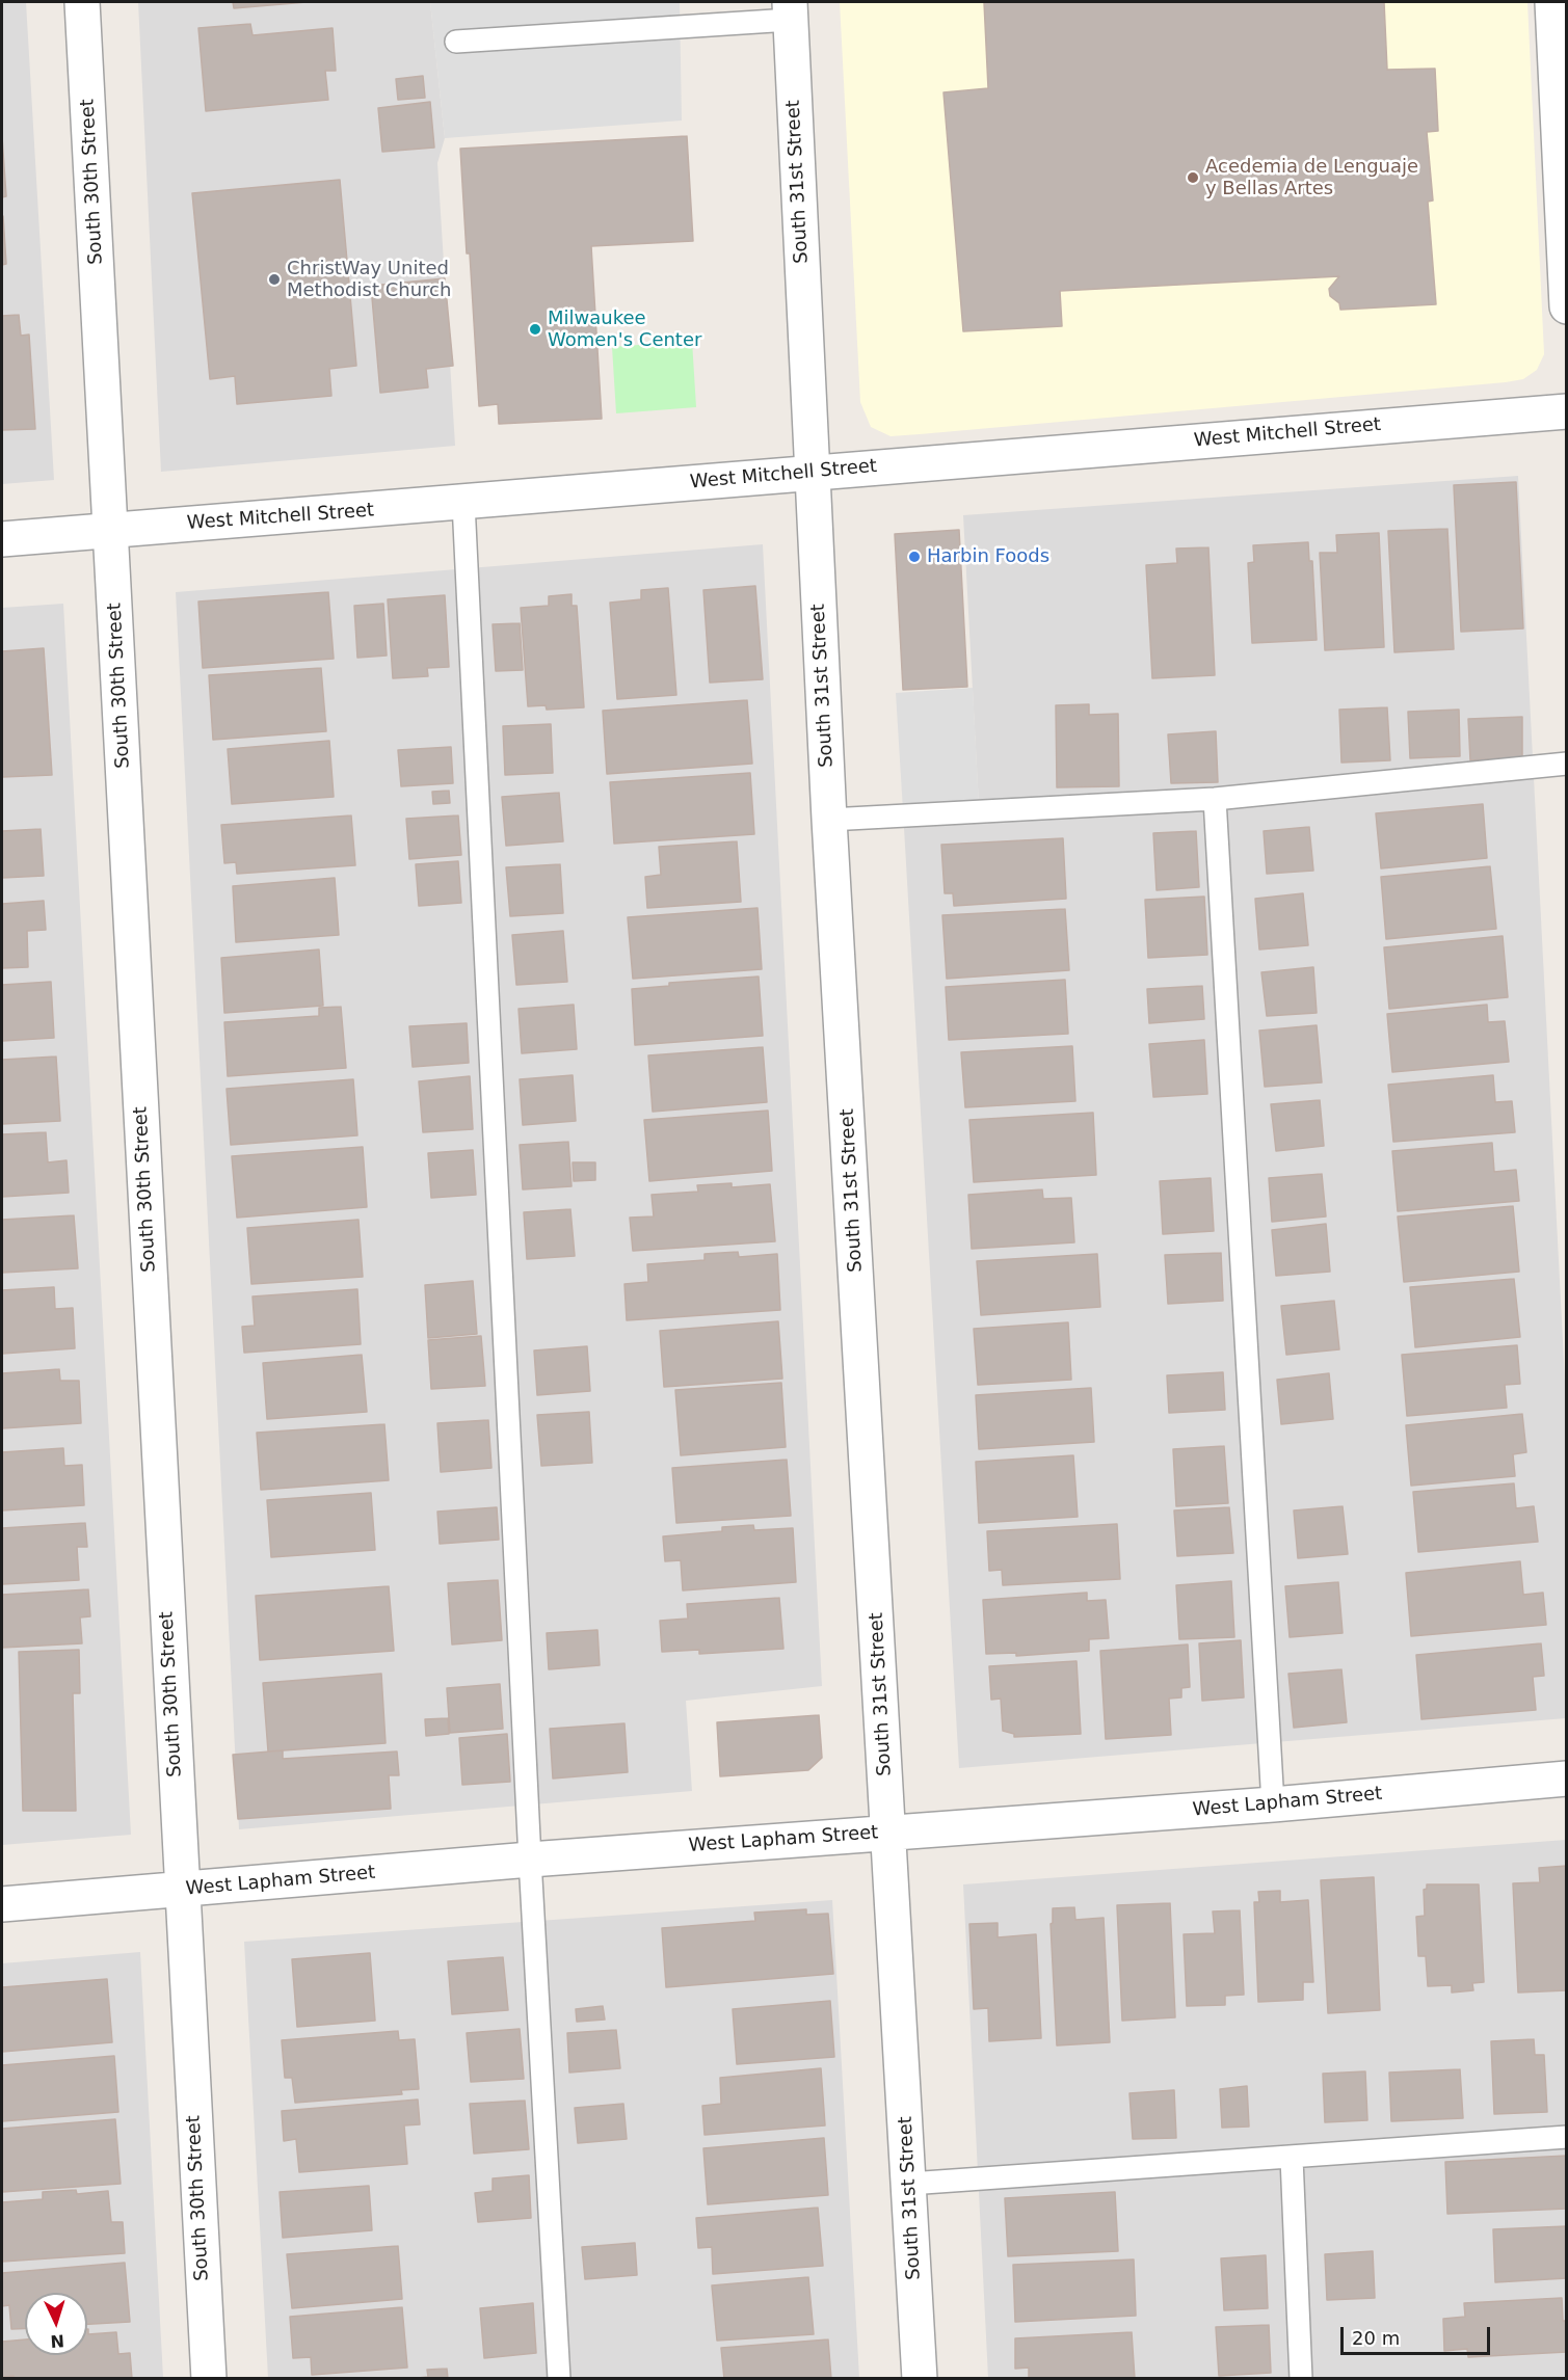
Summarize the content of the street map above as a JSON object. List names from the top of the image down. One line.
{"streets":{"street":["South 30th Street","South 31st Street","West Mitchell Street","West Lapham Street"]},"crossings":[["South 30th Street","West Mitchell Street"],["South 30th Street","West Lapham Street"],["South 31st Street","West Mitchell Street"],["South 31st Street","West Lapham Street"]],"places":["Acedemia de Lenguaje y Bellas Artes","ChristWay United Methodist Church","Milwaukee Women's Center","Harbin Foods"],"scale_bar":"20 m","north":"bottom"}
